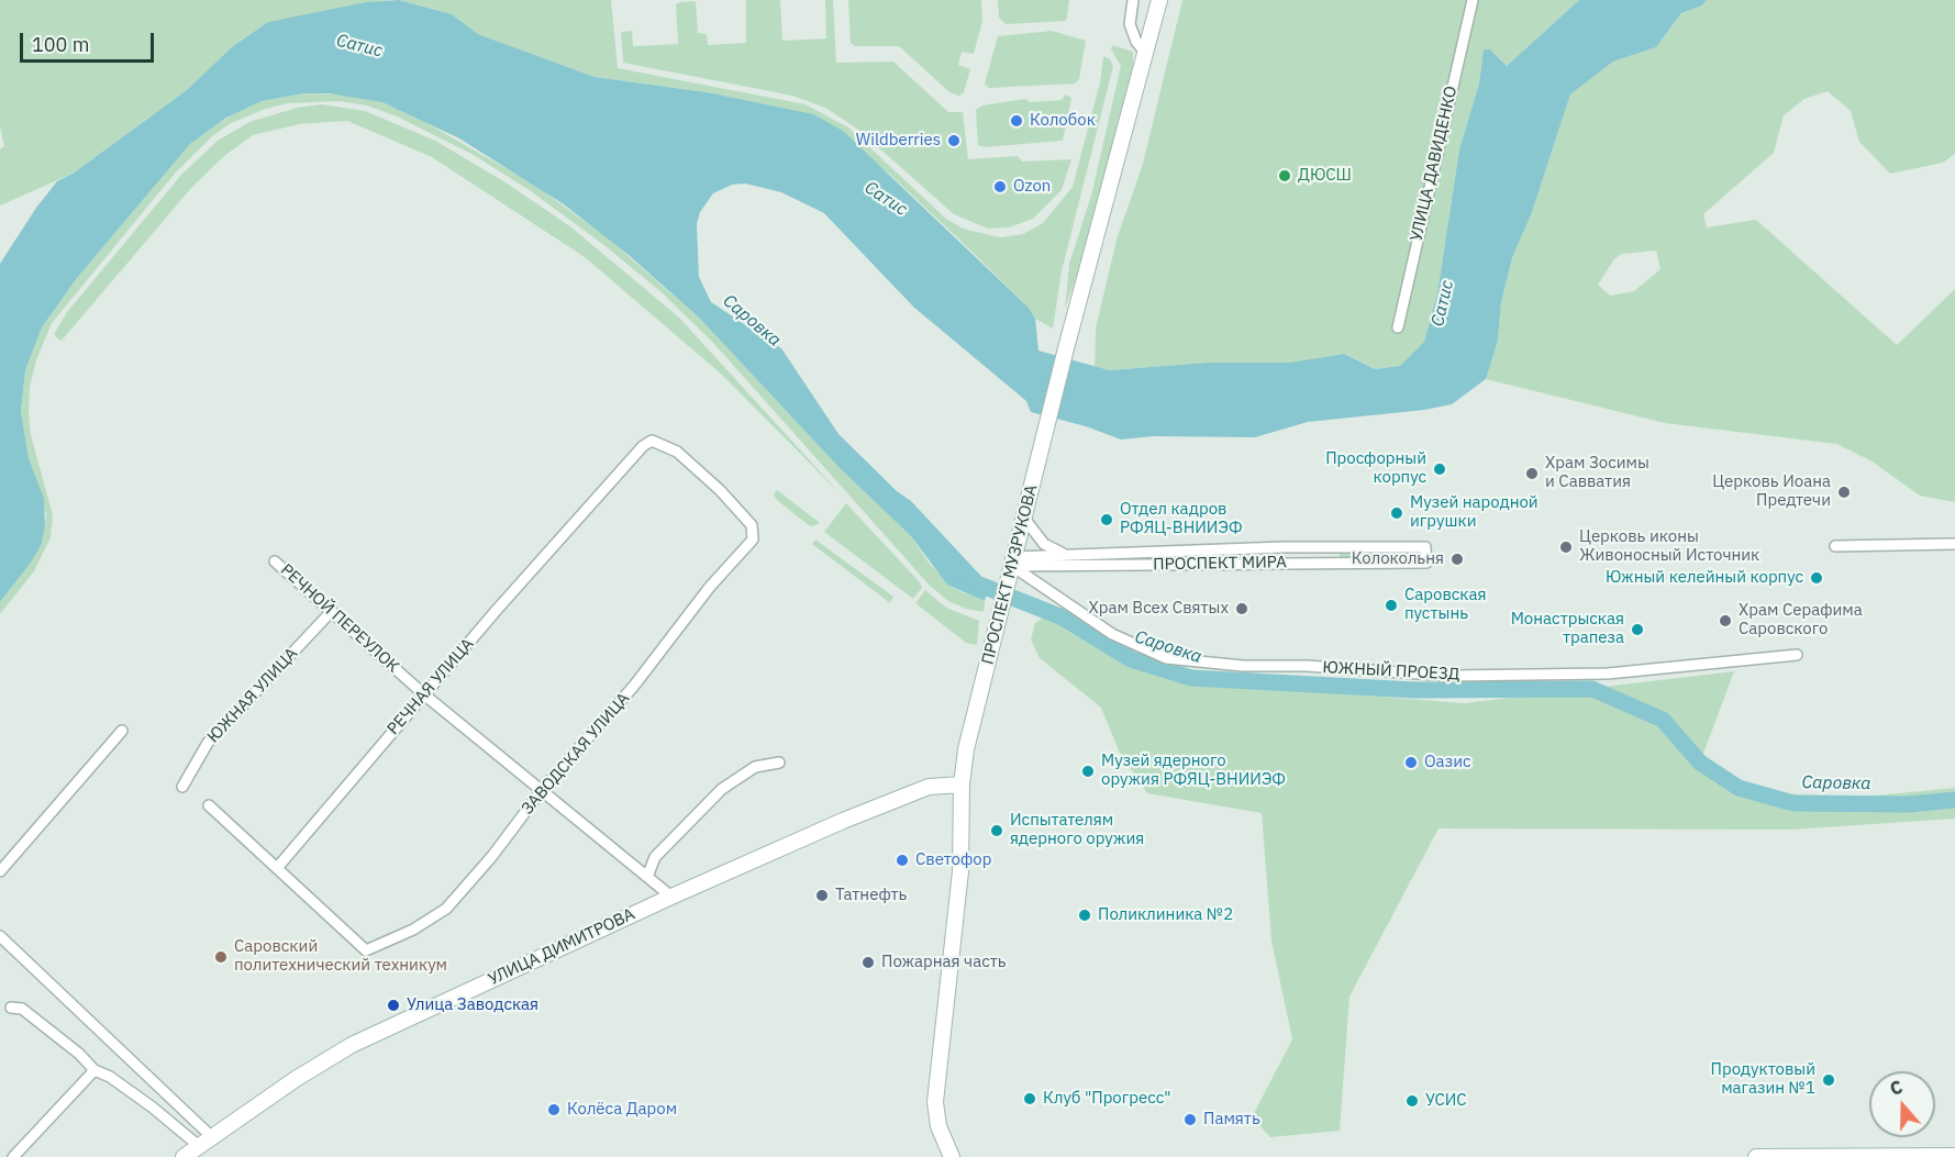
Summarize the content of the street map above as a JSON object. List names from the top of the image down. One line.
{"streets":{"main road":["ПРОСПЕКТ МУЗРУКОВА","УЛИЦА ДИМИТРОВА"],"street":["УЛИЦА ДАВИДЕНКО","ПРОСПЕКТ МИРА","РЕЧНОЙ ПЕРЕУЛОК","ЮЖНЫЙ ПРОЕЗД","РЕЧНАЯ УЛИЦА","ЮЖНАЯ УЛИЦА","ЗАВОДСКАЯ УЛИЦА"]},"crossings":[["ПРОСПЕКТ МИРА","ПРОСПЕКТ МУЗРУКОВА"],["ПРОСПЕКТ МИРА","ЮЖНЫЙ ПРОЕЗД"],["ПРОСПЕКТ МУЗРУКОВА","ЮЖНЫЙ ПРОЕЗД"],["ПРОСПЕКТ МУЗРУКОВА","УЛИЦА ДИМИТРОВА"],["РЕЧНОЙ ПЕРЕУЛОК","РЕЧНАЯ УЛИЦА"],["РЕЧНОЙ ПЕРЕУЛОК","ЮЖНАЯ УЛИЦА"],["РЕЧНОЙ ПЕРЕУЛОК","ЗАВОДСКАЯ УЛИЦА"],["РЕЧНОЙ ПЕРЕУЛОК","УЛИЦА ДИМИТРОВА"],["РЕЧНАЯ УЛИЦА","ЗАВОДСКАЯ УЛИЦА"]],"water":["Сатис","Саровка"],"places":["Колобок","Wildberries","ДЮСШ","Ozon","Просфорный корпус","Храм Зосимы и Савватия","Церковь Иоана Предтечи","Музей народной игрушки","Отдел кадров РФЯЦ-ВНИИЭФ","Церковь иконы Живоносный Источник","Колокольня","Южный келейный корпус","Саровская пустынь","Храм Всех Святых","Храм Серафима Саровского","Монастрыская трапеза","Оазис","Музей ядерного оружия РФЯЦ-ВНИИЭФ","Испытателям ядерного оружия","Светофор","Татнефть","Поликлиника №2","Саровский политехнический техникум","Пожарная часть","Улица Заводская","Продуктовый магазин №1","Клуб \"Прогресс\"","УСИС","Колёса Даром","Память"],"scale_bar":"100 m","north":"top"}
